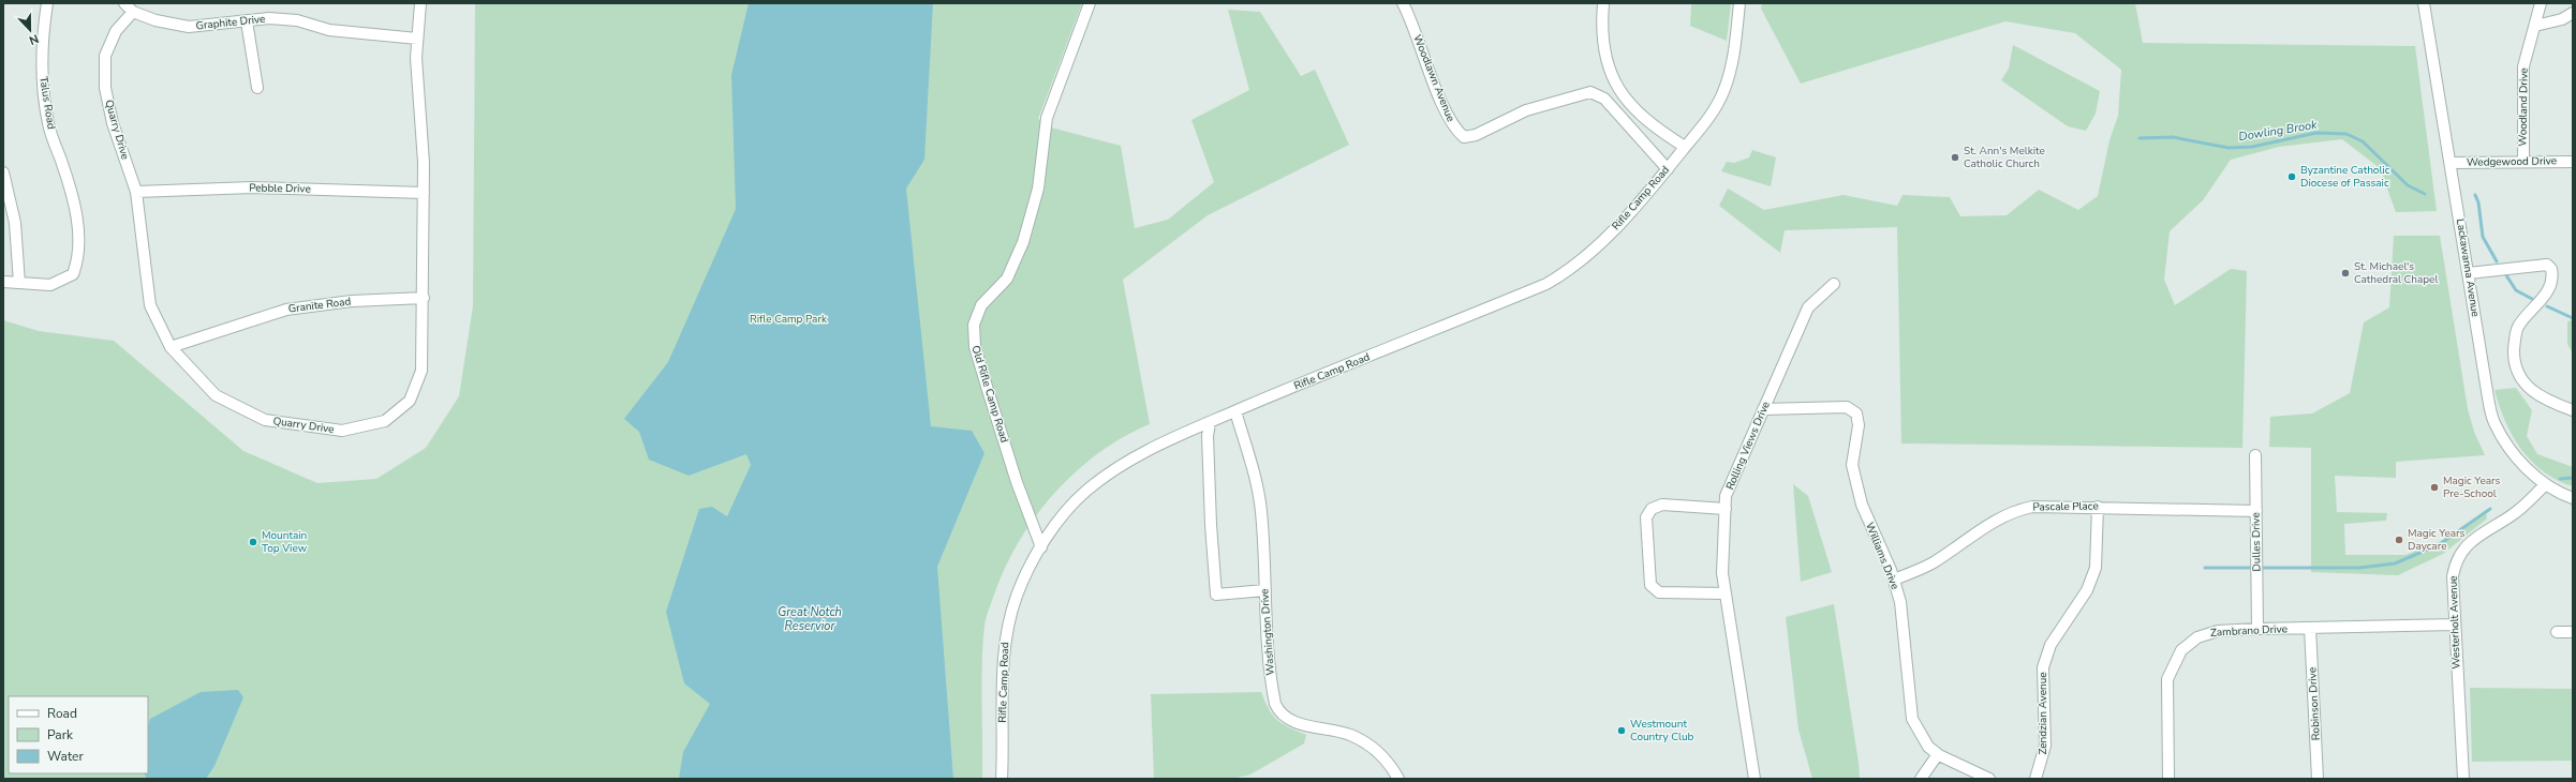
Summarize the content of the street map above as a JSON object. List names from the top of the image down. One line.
{"streets":{"street":["Graphite Drive","Woodlawn Avenue","Talus Road","Woodland Drive","Quarry Drive","Wedgewood Drive","Pebble Drive","Rifle Camp Road","Lackawanna Avenue","Granite Road","Old Rifle Camp Road","Rolling Views Drive","Pascale Place","Dulles Drive","Williams Drive","Westerholt Avenue","Zambrano Drive","Washington Drive","Robinson Drive","Zendzian Avenue"]},"crossings":[["Graphite Drive","Quarry Drive"],["Woodlawn Avenue","Rifle Camp Road"],["Woodland Drive","Wedgewood Drive"],["Quarry Drive","Pebble Drive"],["Quarry Drive","Granite Road"],["Wedgewood Drive","Lackawanna Avenue"],["Rifle Camp Road","Old Rifle Camp Road"],["Rifle Camp Road","Washington Drive"],["Lackawanna Avenue","Westerholt Avenue"],["Rolling Views Drive","Williams Drive"],["Pascale Place","Dulles Drive"],["Pascale Place","Williams Drive"],["Pascale Place","Zendzian Avenue"],["Dulles Drive","Zambrano Drive"],["Westerholt Avenue","Zambrano Drive"],["Zambrano Drive","Robinson Drive"]],"water":["Dowling Brook","Great Notch Reservior"],"parks":["Rifle Camp Park"],"places":["St. Ann's Melkite Catholic Church","Byzantine Catholic Diocese of Passaic","St. Michael's Cathedral Chapel","Magic Years Pre-School","Magic Years Daycare","Mountain Top View","Westmount Country Club"],"legend":["Road","Park","Water"],"north":"bottom"}
